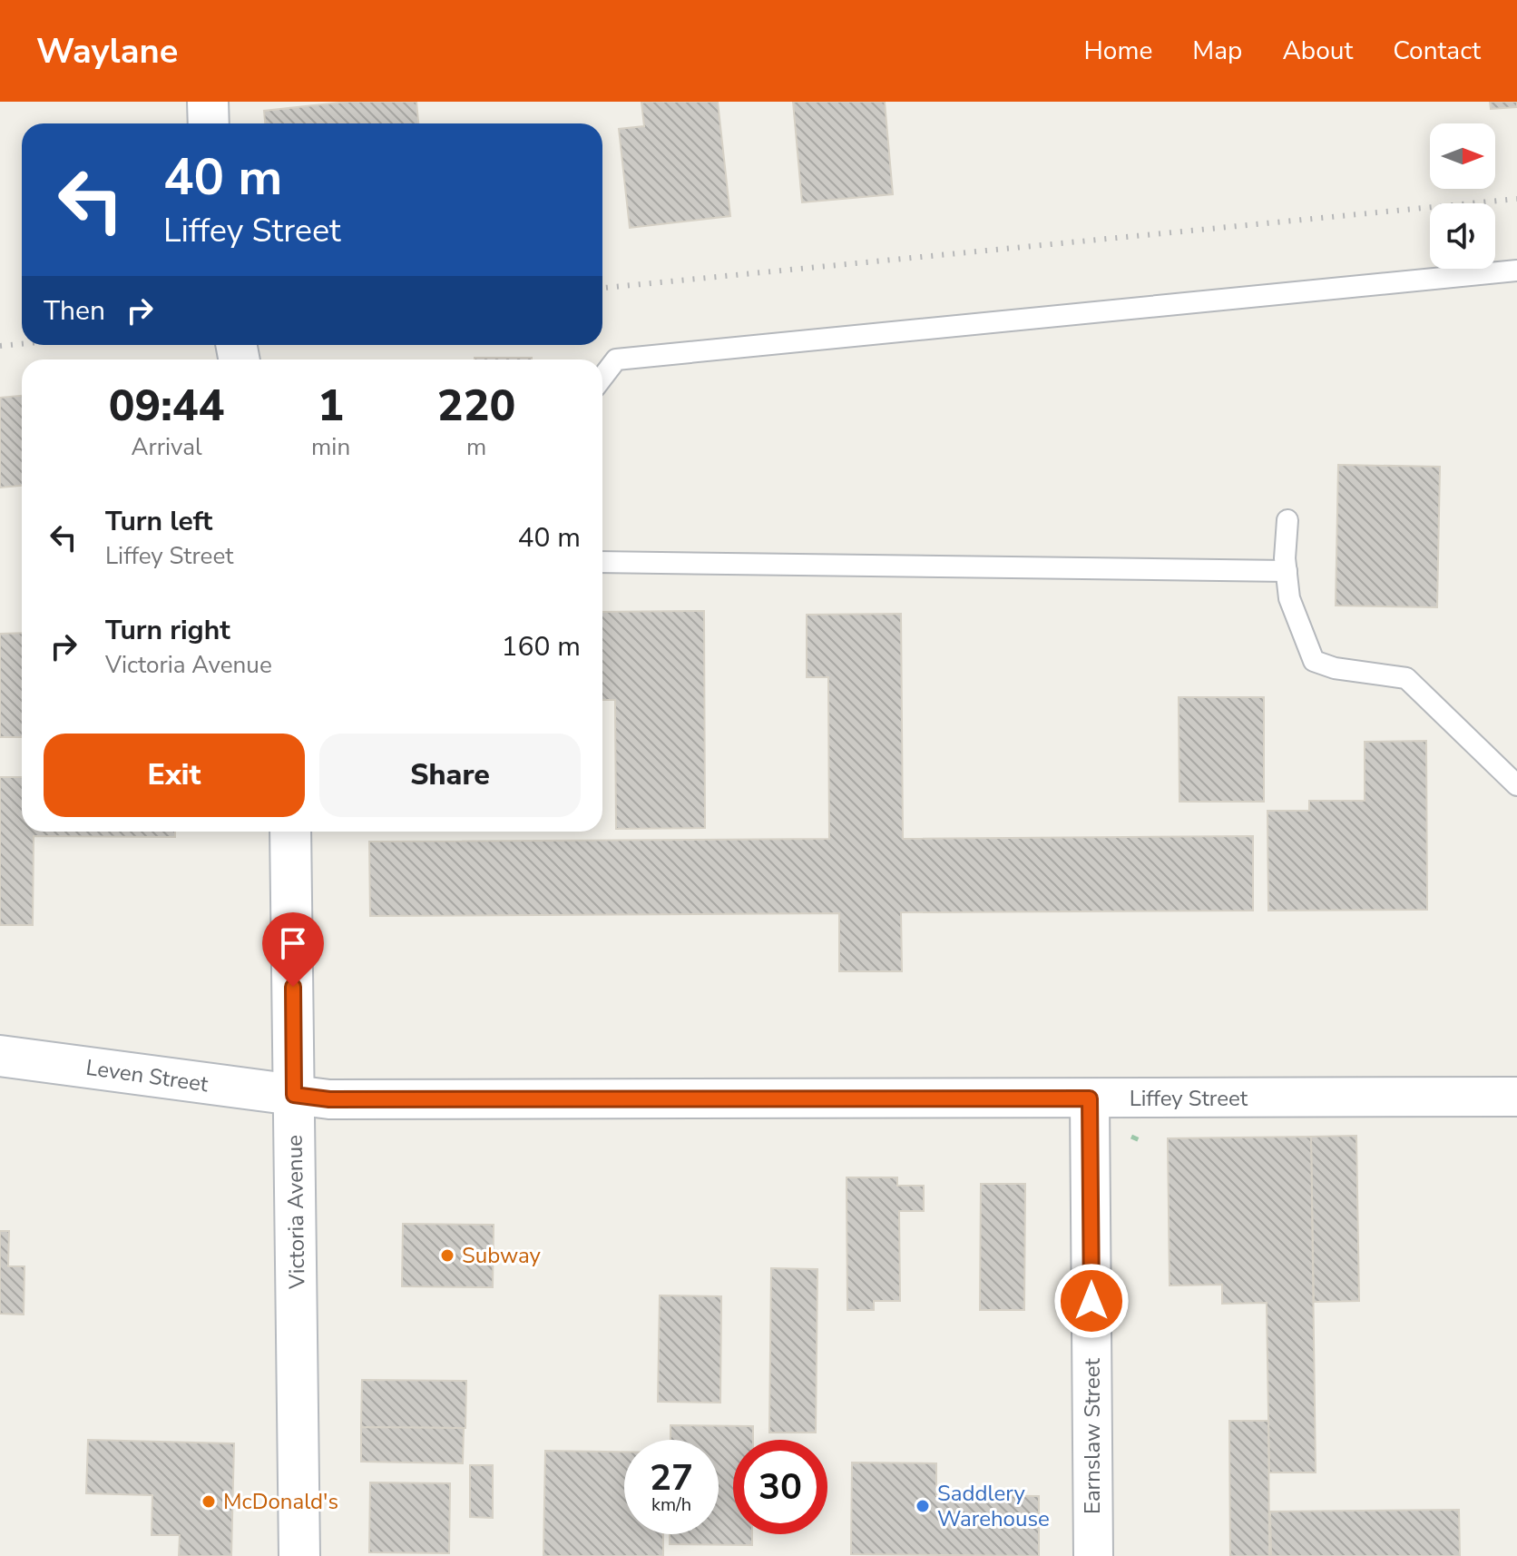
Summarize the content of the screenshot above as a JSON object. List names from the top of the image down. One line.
{"streets":{"main road":["Leven Street","Victoria Avenue"],"street":["Liffey Street","Earnslaw Street"]},"crossings":[["Leven Street","Liffey Street"],["Leven Street","Victoria Avenue"],["Liffey Street","Victoria Avenue"],["Liffey Street","Earnslaw Street"]],"places":["Subway","McDonald's","Saddlery Warehouse"],"north":"right","page":{"header":"Waylane","nav":["Home","Map","About","Contact"],"turn":["40 m","Liffey Street"],"then":"Then","eta":["09:44","Arrival","1","min","220","m"],"list":[{"name":"Turn left","note":"Liffey Street","value":"40 m"},{"name":"Turn right","note":"Victoria Avenue","value":"160 m"}],"buttons":["Exit","Share"],"speed":"27 km/h","limit":"30"}}
